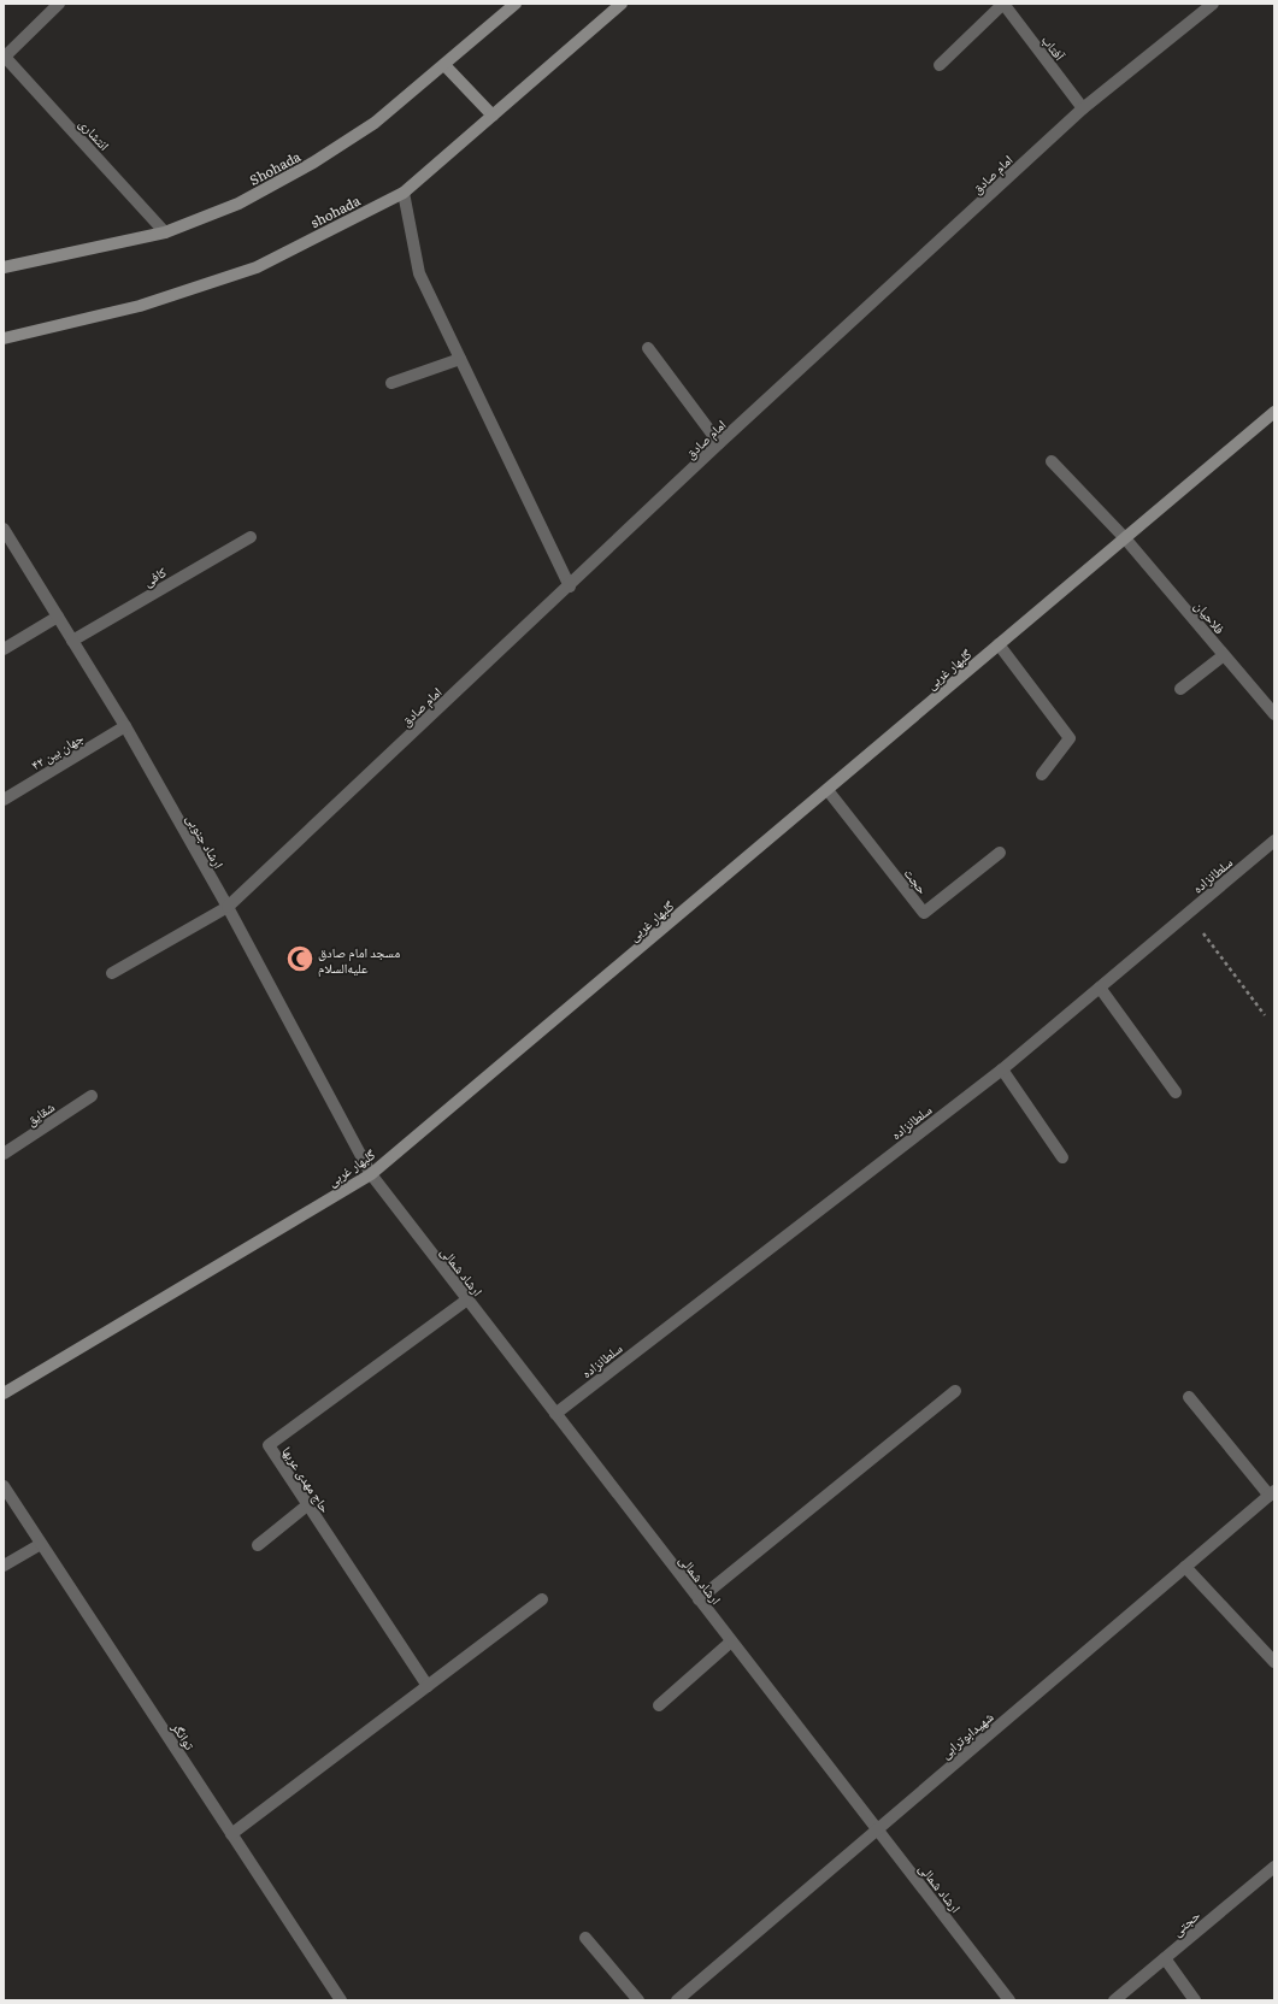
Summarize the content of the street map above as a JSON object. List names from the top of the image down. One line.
{"streets":{"street":["آفتاب","انتشاری","Shohada","امام صادق","shohada","کافی","فلاحیان","گلبهار غربی","جهان بین ۴۲","ارشاد جنوبی","سلطانزاده","حجت","شقایق","ارشاد شمالی","حاج مهدی عربها","شهیدابوترابی","توانگر","حجتی"]},"crossings":[["آفتاب","امام صادق"],["انتشاری","Shohada"],["امام صادق","ارشاد جنوبی"],["کافی","ارشاد جنوبی"],["فلاحیان","گلبهار غربی"],["گلبهار غربی","ارشاد جنوبی"],["گلبهار غربی","حجت"],["گلبهار غربی","ارشاد شمالی"],["جهان بین ۴۲","ارشاد جنوبی"],["ارشاد جنوبی","ارشاد شمالی"],["سلطانزاده","ارشاد شمالی"],["ارشاد شمالی","حاج مهدی عربها"],["ارشاد شمالی","شهیدابوترابی"]],"places":{"mosque":["مسجد امام صادق علیه‌السلام"]}}
